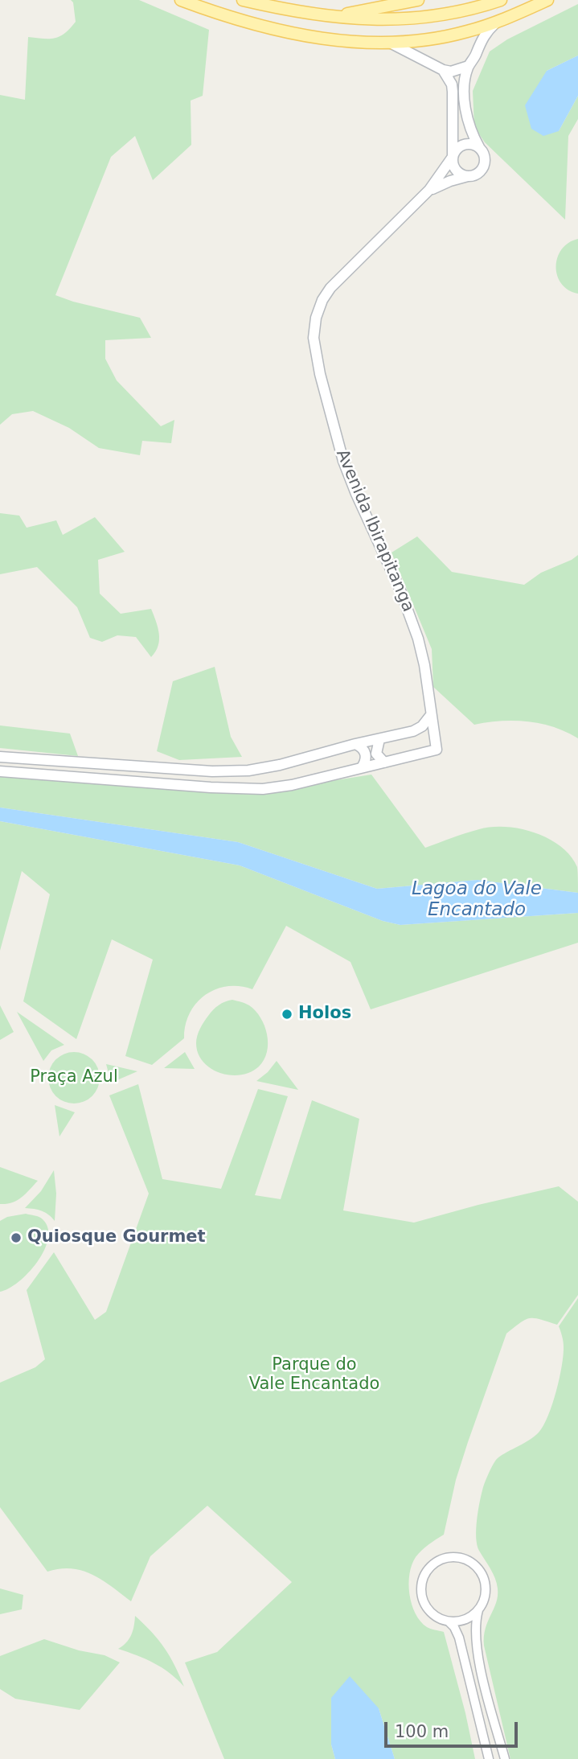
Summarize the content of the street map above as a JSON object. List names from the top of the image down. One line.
{"streets":{"main road":["Avenida Ibirapitanga"]},"water":["Lagoa do Vale Encantado"],"parks":["Praça Azul","Parque do Vale Encantado"],"places":["Holos","Quiosque Gourmet"],"scale_bar":"100 m"}
